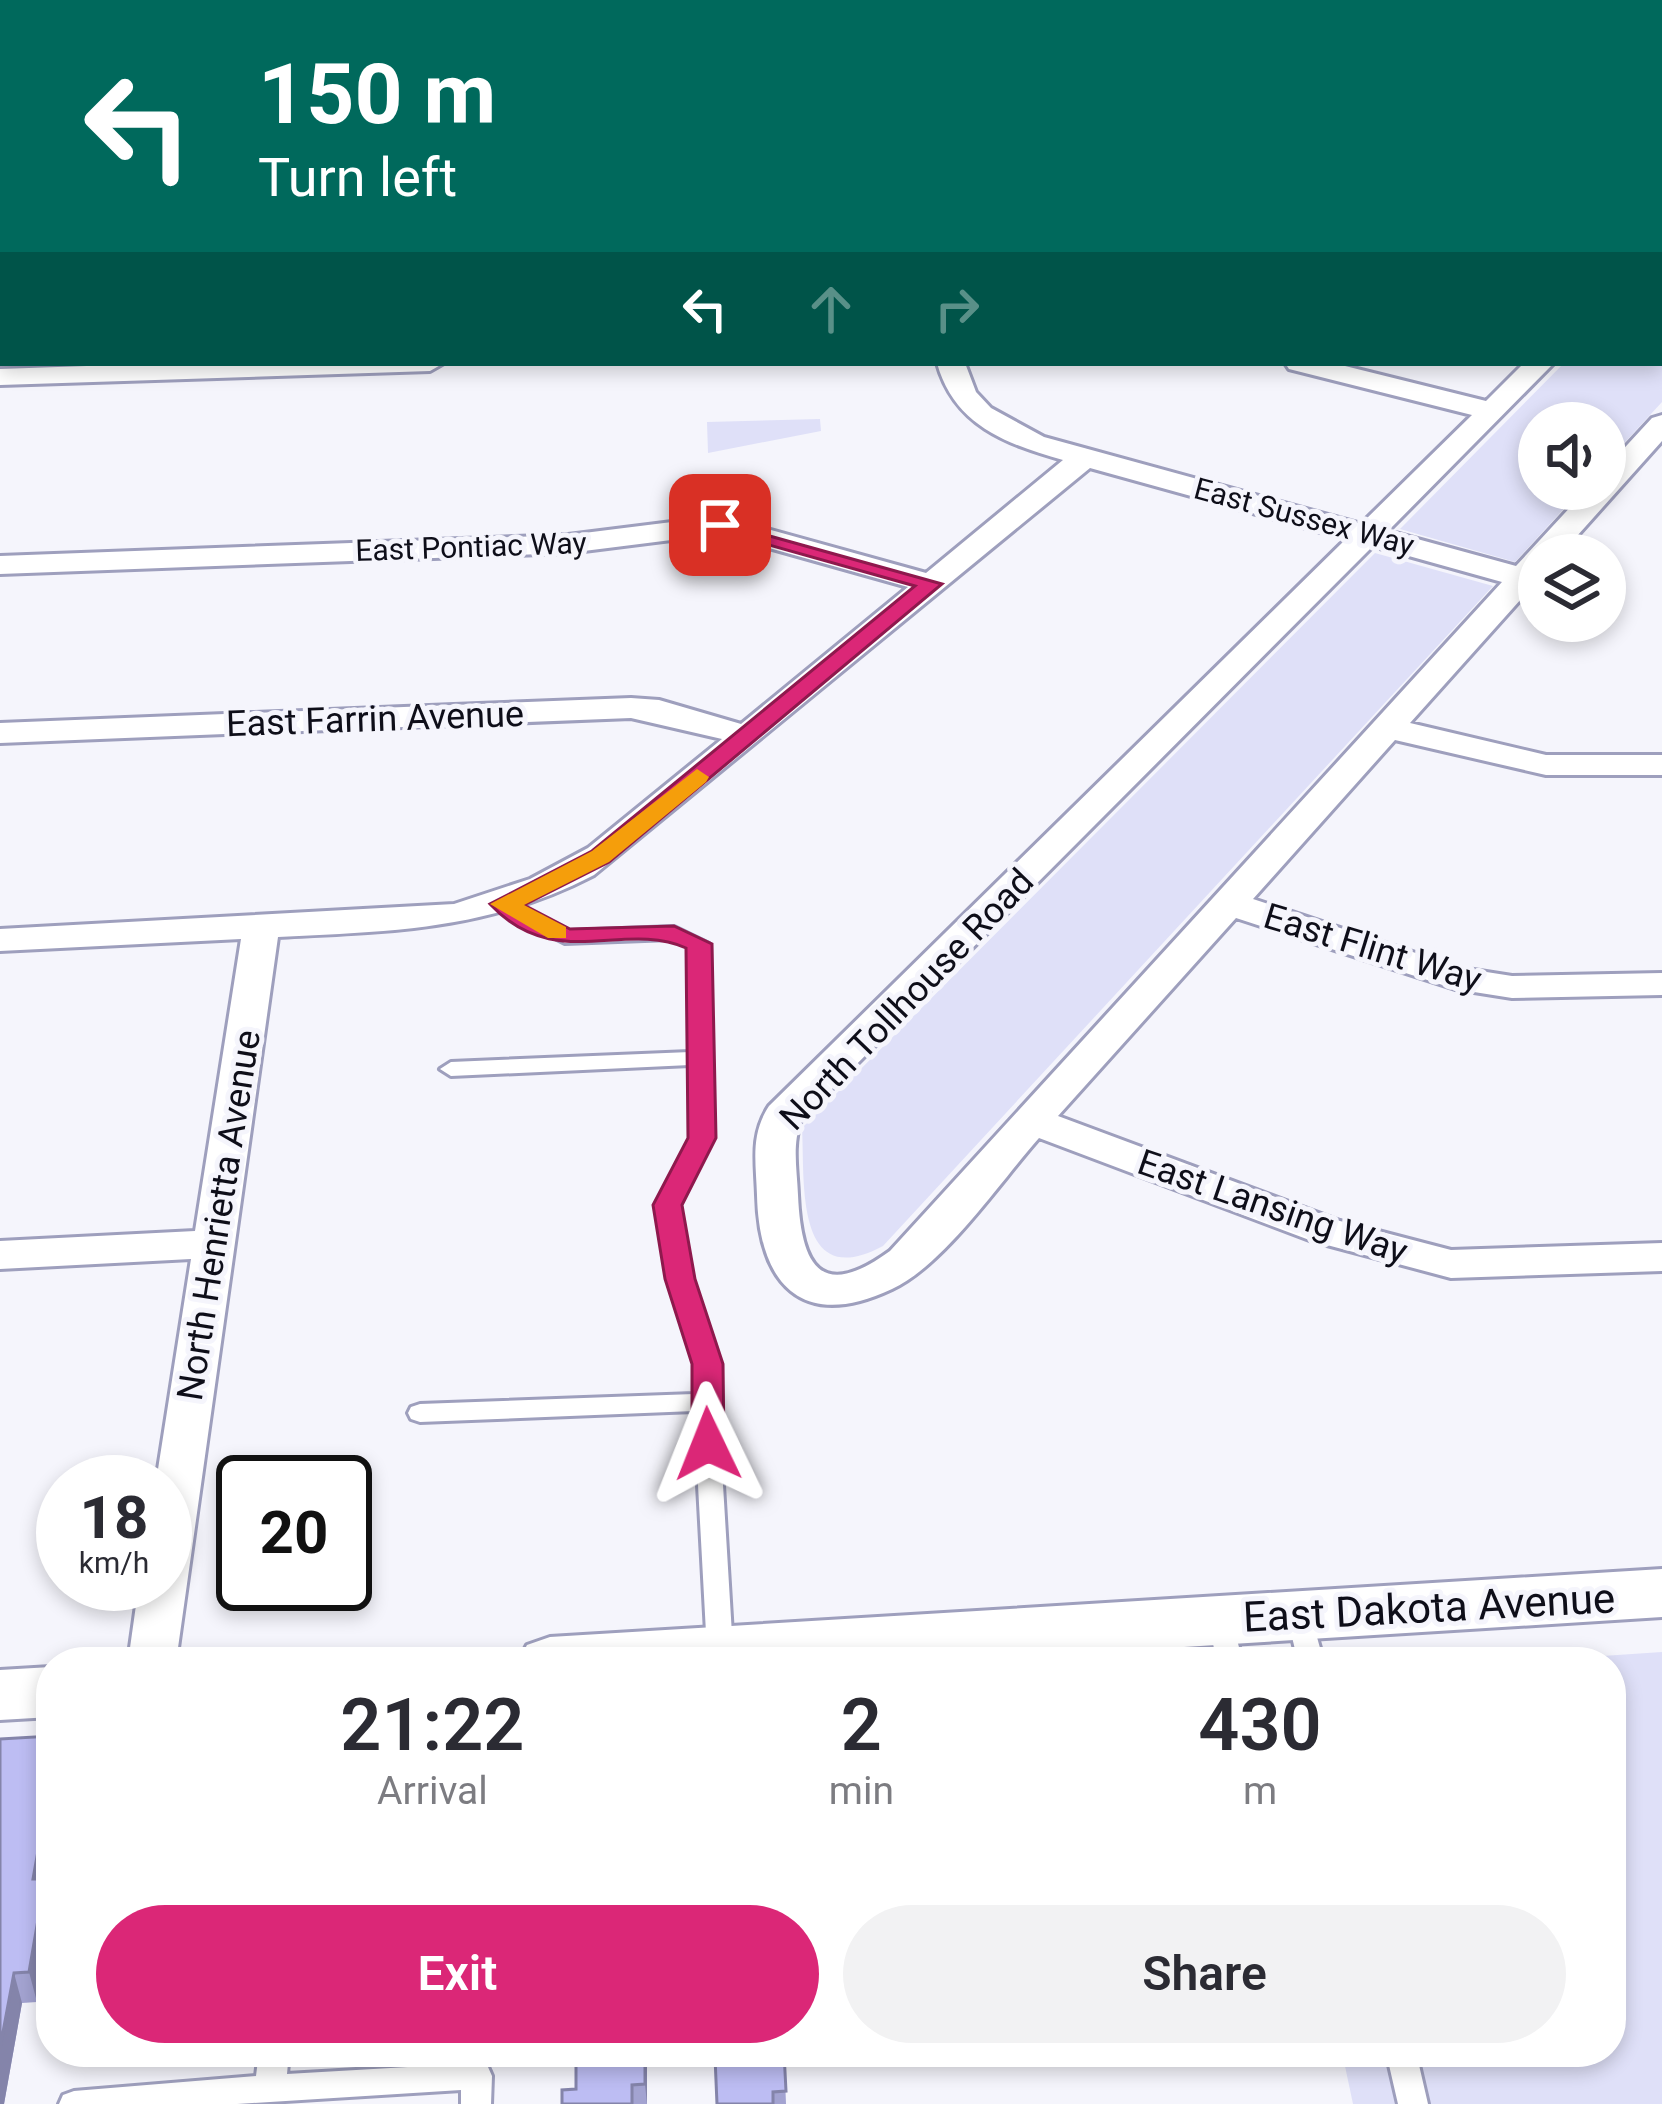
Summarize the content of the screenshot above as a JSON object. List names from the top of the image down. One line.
{"streets":{"street":["East Sussex Way","East Pontiac Way","East Farrin Avenue","East Flint Way","North Tollhouse Road","East Lansing Way","North Henrietta Avenue","East Dakota Avenue"]},"crossings":[["East Sussex Way","North Tollhouse Road"],["East Flint Way","North Tollhouse Road"],["North Tollhouse Road","East Lansing Way"]],"page":{"turn":["150 m","Turn left"],"speed":"18 km/h","limit":"20","eta":["21:22","Arrival","2","min","430","m"],"buttons":["Exit","Share"]}}
